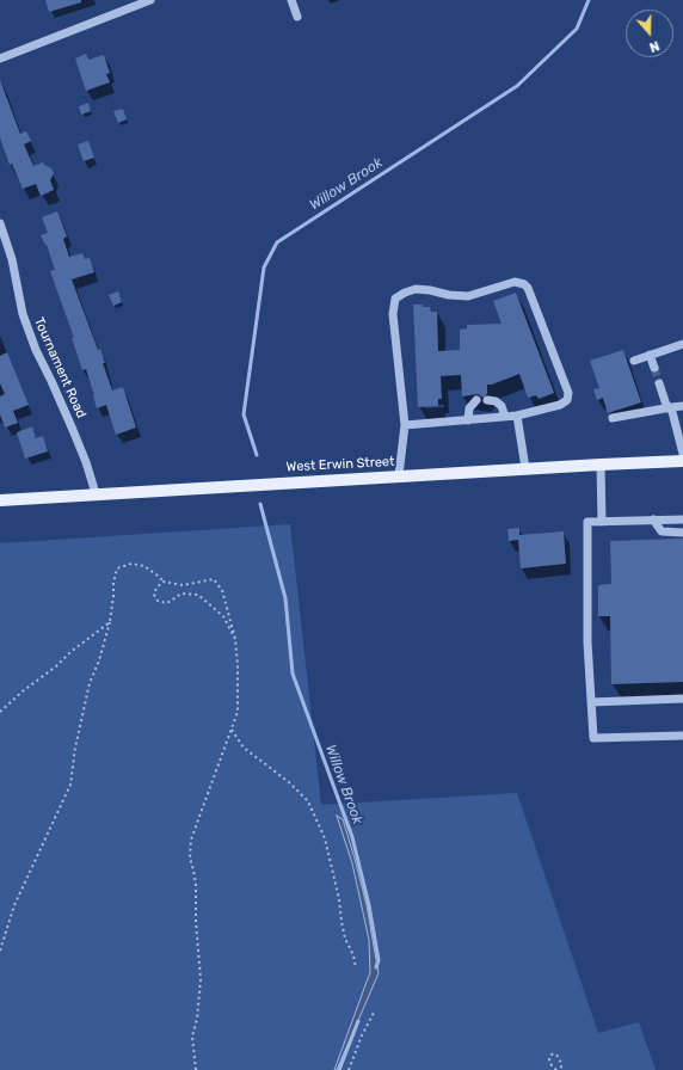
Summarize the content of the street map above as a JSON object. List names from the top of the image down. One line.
{"streets":{"main road":["West Erwin Street"],"street":["Tournament Road"]},"crossings":[["Tournament Road","West Erwin Street"]],"water":["Willow Brook"],"north":"bottom"}
